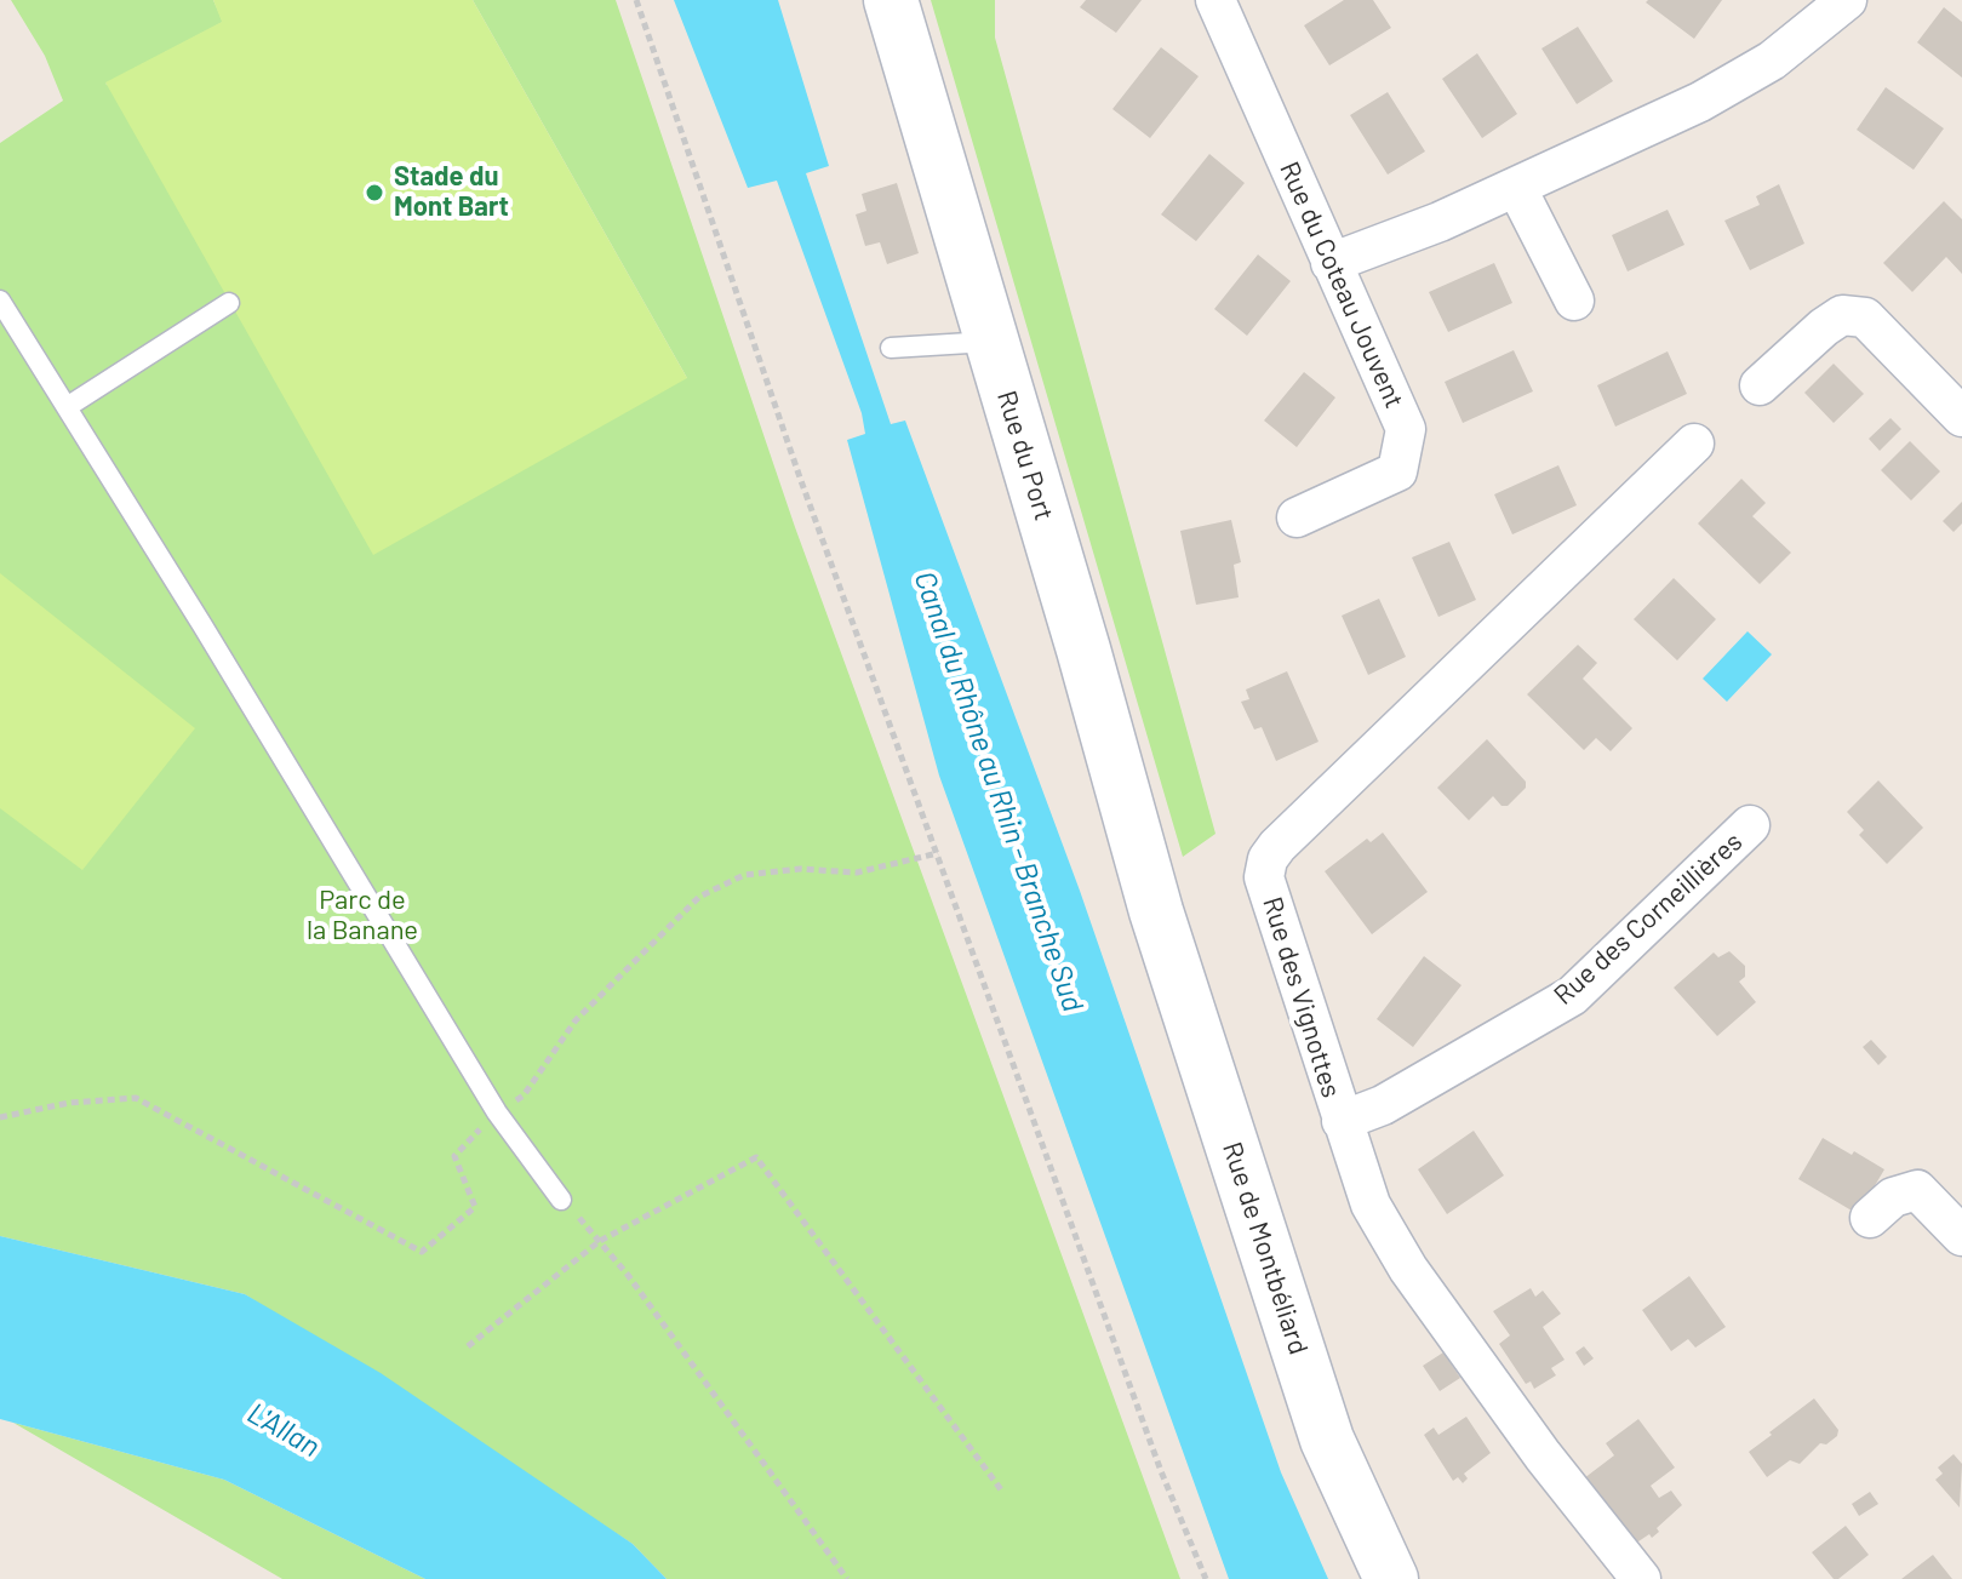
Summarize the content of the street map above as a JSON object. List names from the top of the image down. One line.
{"streets":{"main road":["Rue du Port","Rue de Montbéliard"],"street":["Rue du Coteau Jouvent","Rue des Corneillières","Rue des Vignottes"]},"crossings":[["Rue du Port","Rue de Montbéliard"],["Rue des Corneillières","Rue des Vignottes"]],"water":["Canal du Rhône au Rhin - Branche Sud","L'Allan"],"parks":["Parc de la Banane"],"places":["Stade du Mont Bart"]}
